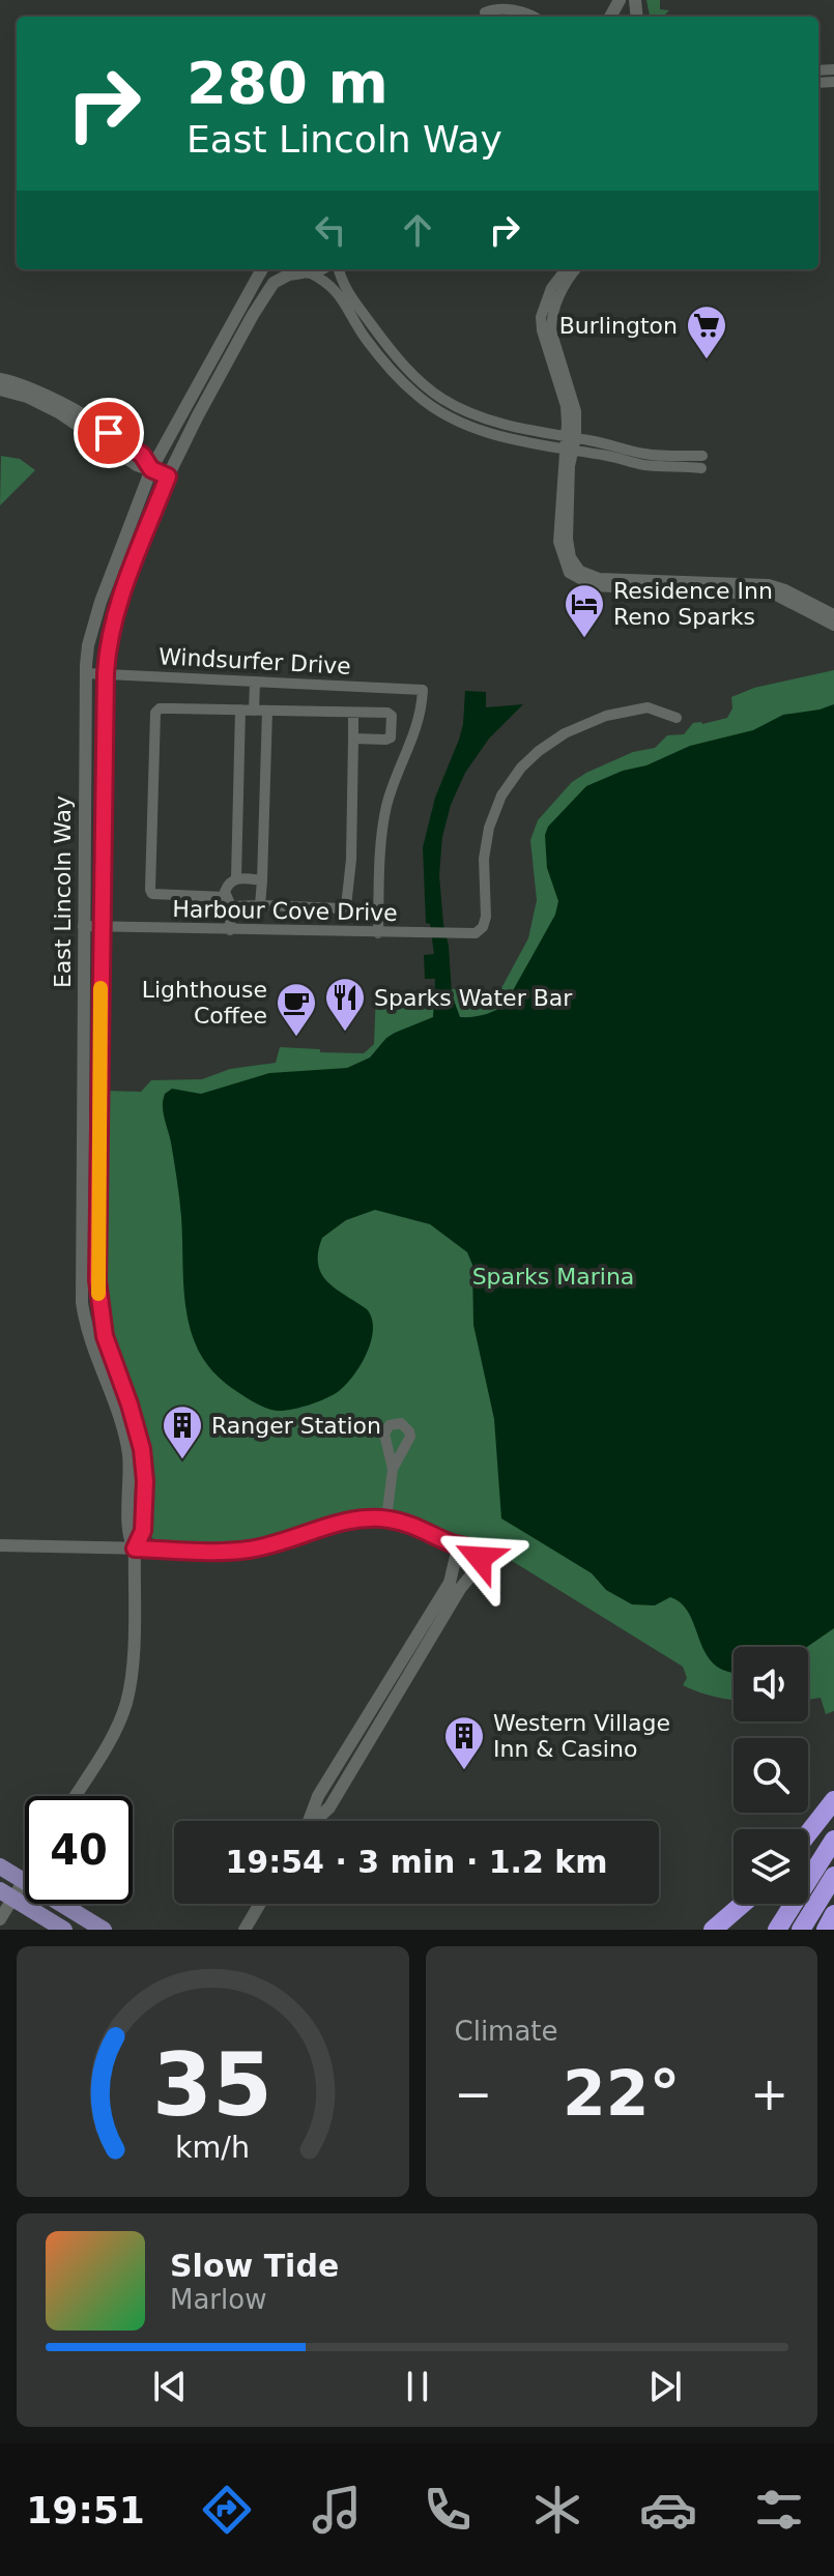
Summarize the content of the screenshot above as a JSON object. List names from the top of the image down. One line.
{"streets":{"street":["Windsurfer Drive","East Lincoln Way","Harbour Cove Drive"]},"crossings":[["Windsurfer Drive","East Lincoln Way"],["Windsurfer Drive","Harbour Cove Drive"],["East Lincoln Way","Harbour Cove Drive"]],"parks":["Sparks Marina"],"places":{"supermarket":["Burlington"],"hotel":["Residence Inn Reno Sparks"],"restaurant":["Sparks Water Bar"],"cafe":["Lighthouse Coffee"],"building":["Ranger Station","Western Village Inn & Casino"]},"page":{"turn":["280 m","East Lincoln Way"],"limit":"40","trip":"19:54 · 3 min · 1.2 km","tile":"Climate","heat":["−","22°","+"],"song":["Slow Tide","Marlow"],"tabs":"19:51","gauge":["35","km/h"]}}
